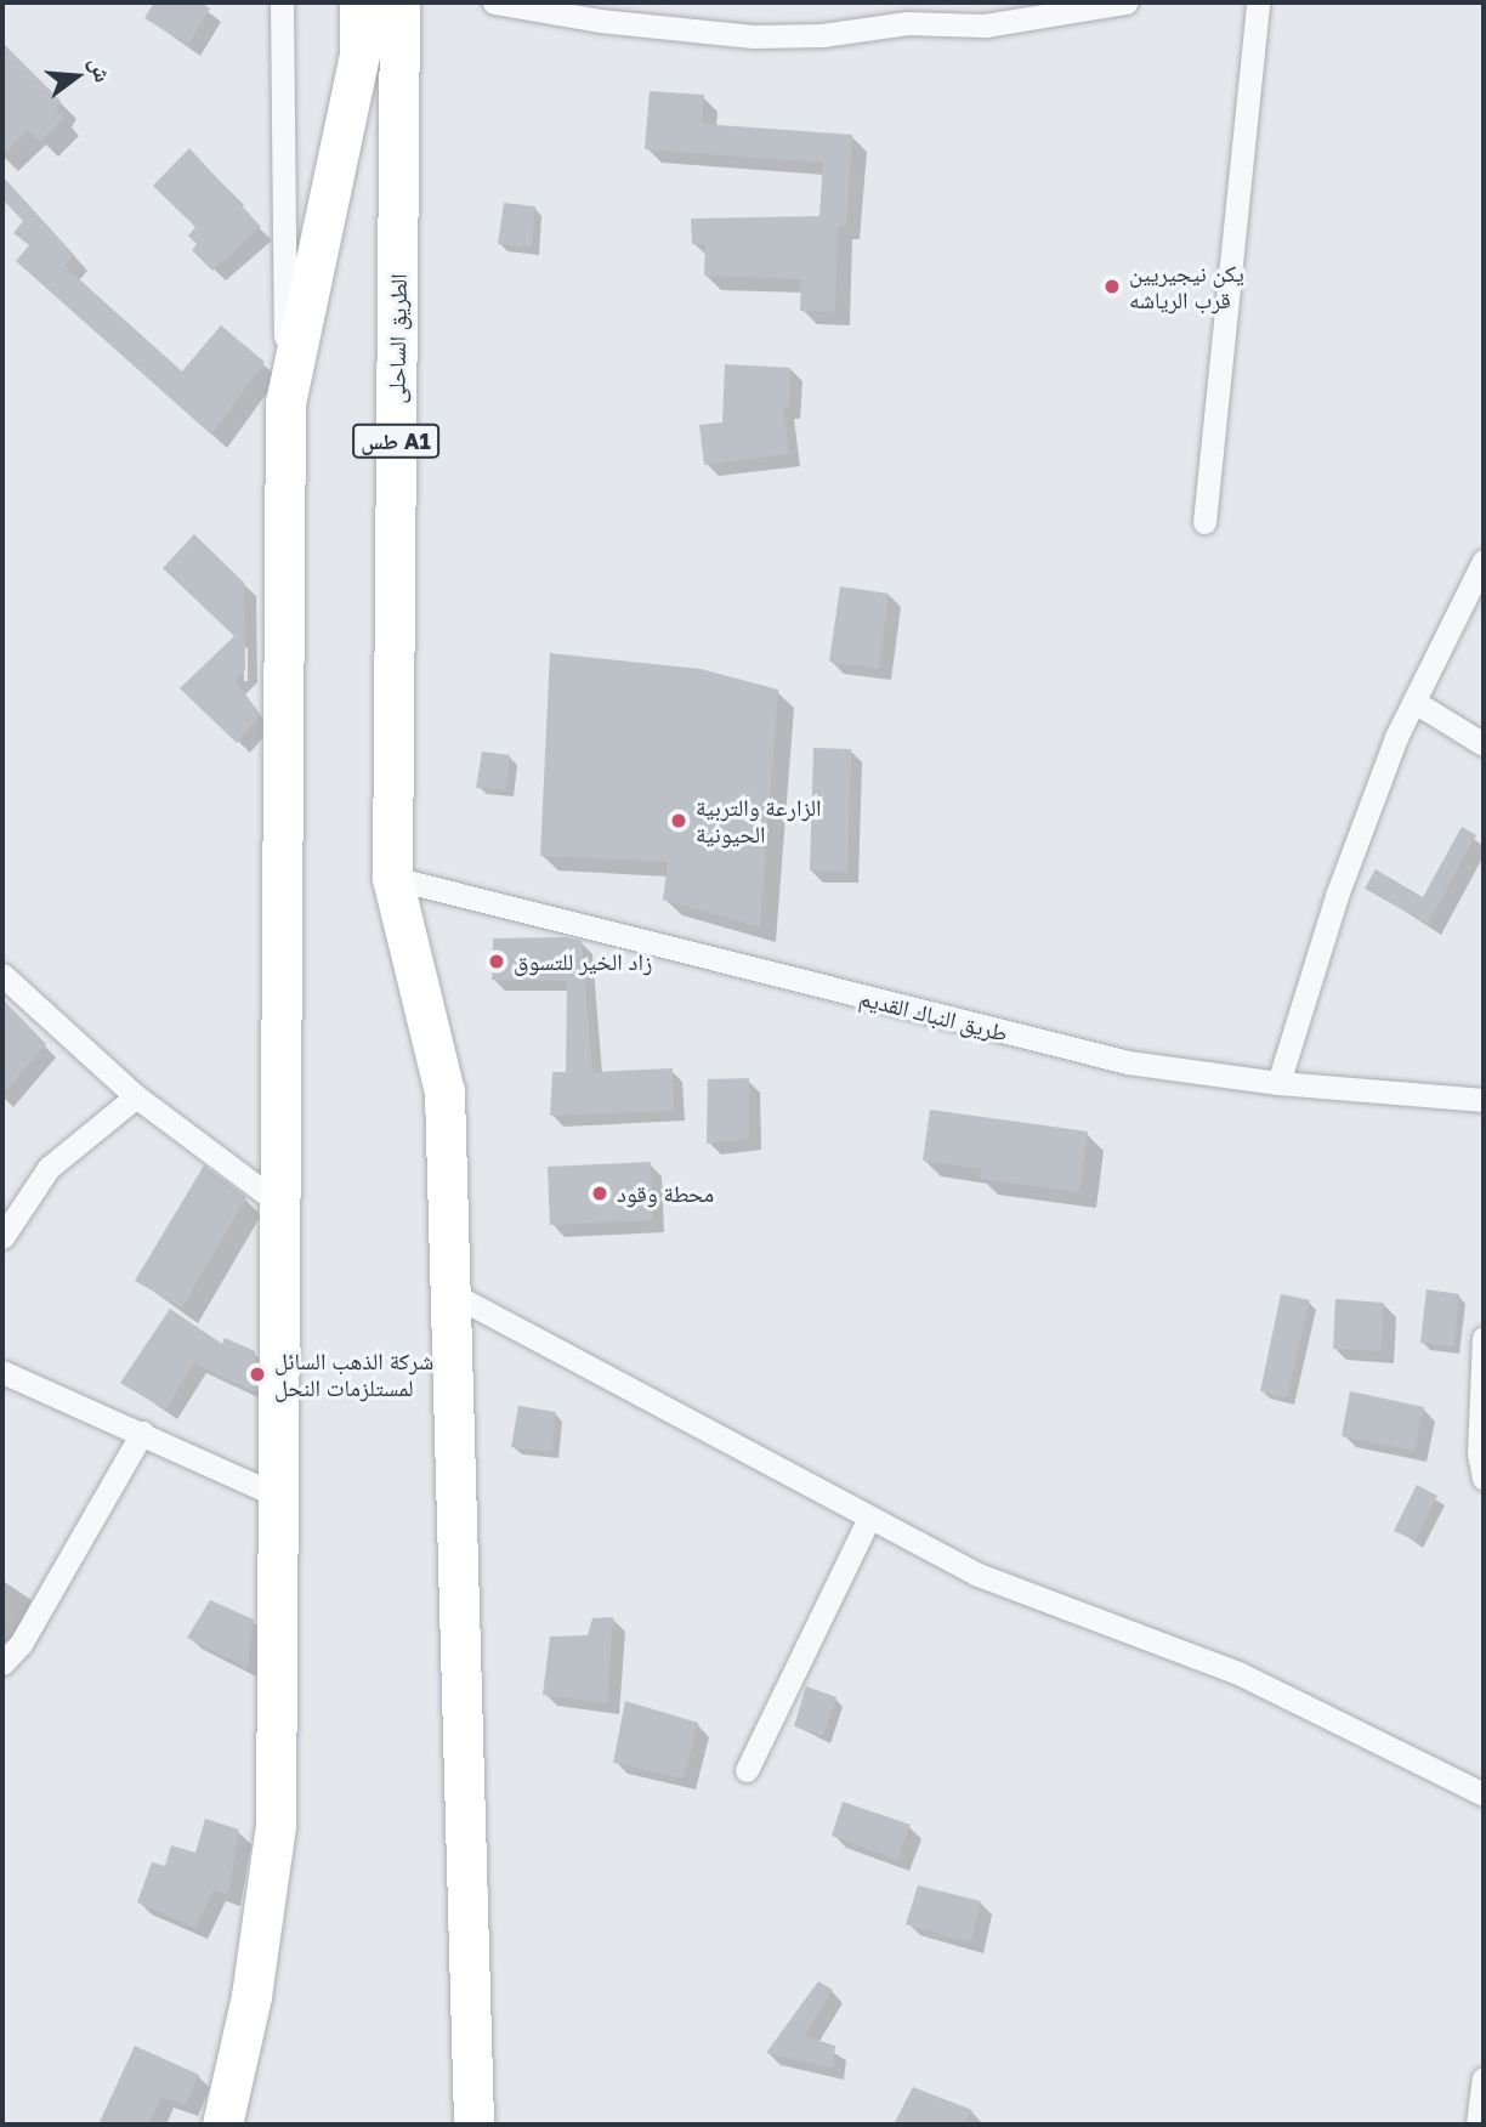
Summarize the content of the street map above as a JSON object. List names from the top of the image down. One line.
{"streets":{"highway":["الطريق الساحلى","طس A1"],"street":["طريق النباك القديم"]},"crossings":[["الطريق الساحلى","طريق النباك القديم"]],"places":["يكن نيجيريين قرب الرياشه","الزارعة والتربية الحيونية","زاد الخير للتسوق","محطة وقود","شركة الذهب السائل لمستلزمات النحل"],"north":"right"}
